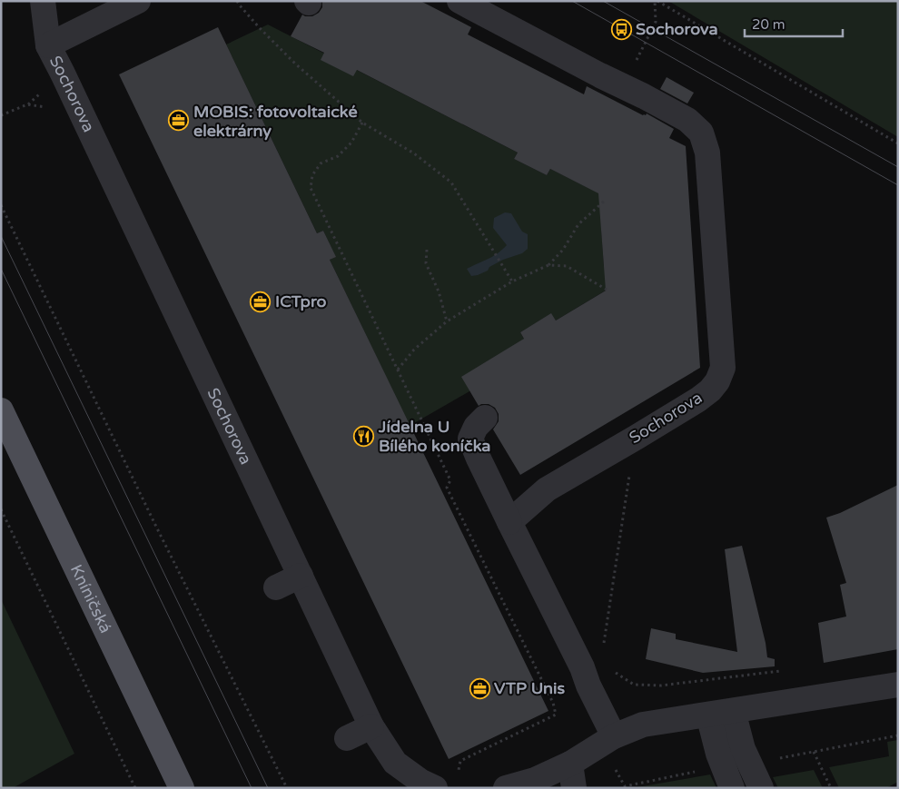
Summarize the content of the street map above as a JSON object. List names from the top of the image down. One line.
{"streets":{"main road":["Kníničská"],"street":["Sochorova"]},"places":{"bus stop":["Sochorova"],"office":["MOBIS: fotovoltaické elektrárny","ICTpro","VTP Unis"],"restaurant":["Jídelna U Bílého koníčka"]},"scale_bar":"20 m"}
